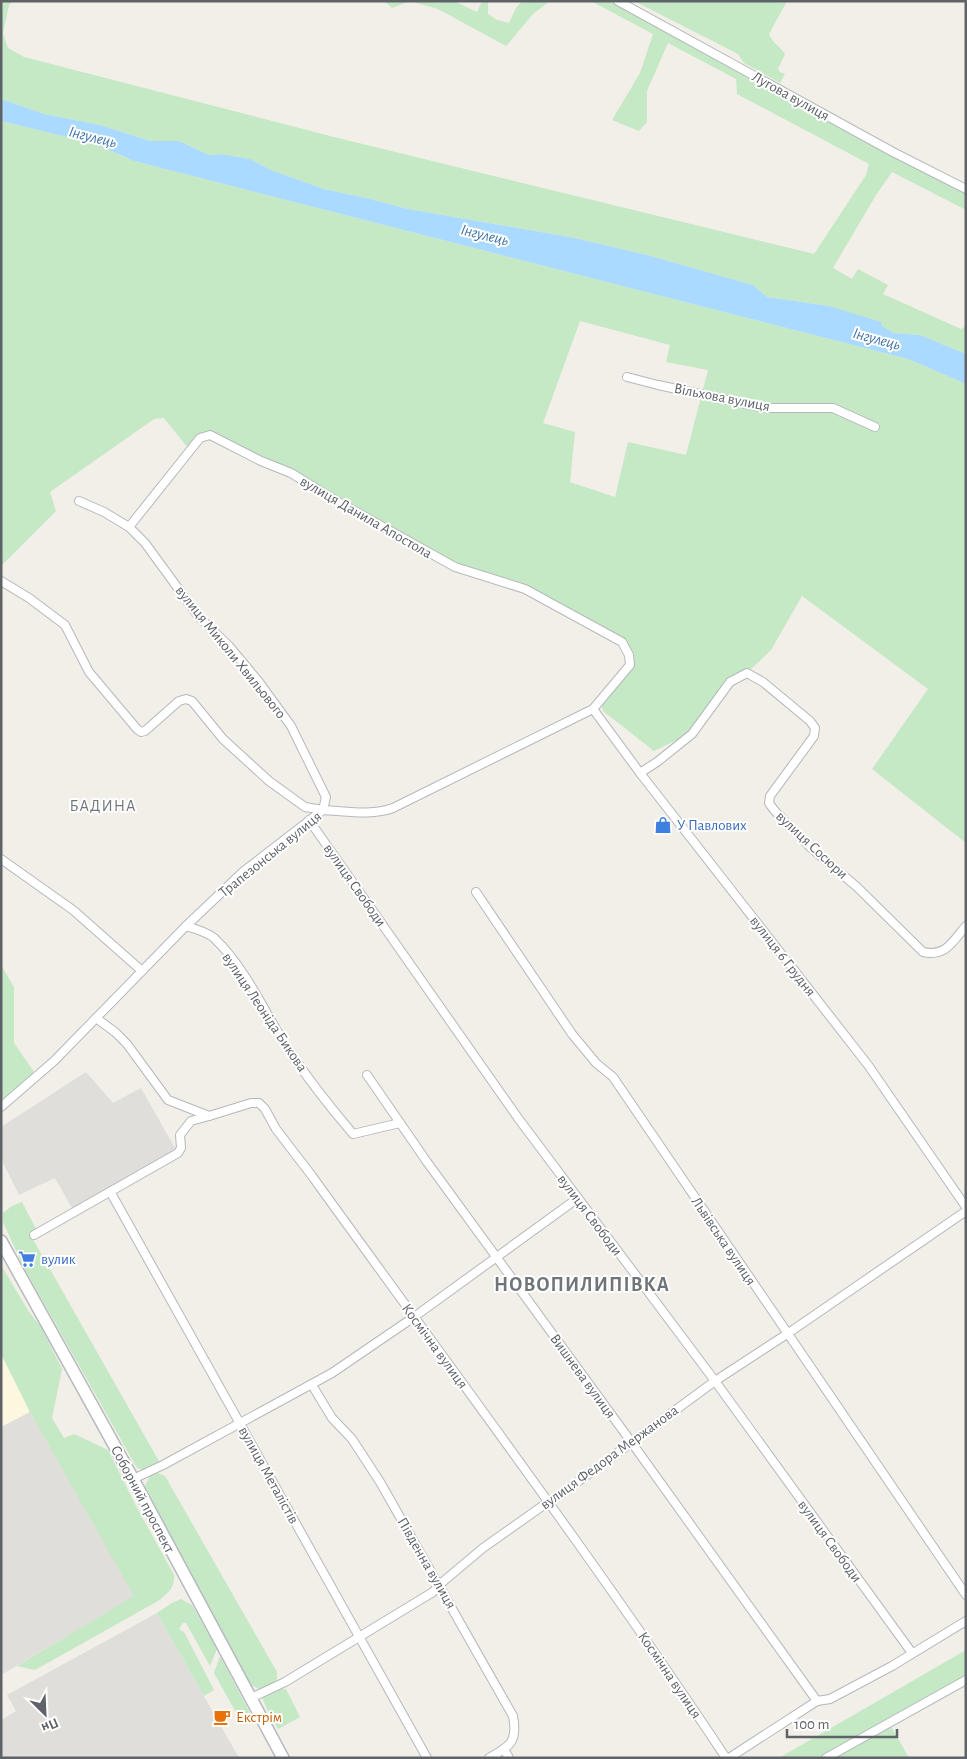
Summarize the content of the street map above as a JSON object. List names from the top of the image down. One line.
{"streets":{"main road":["Соборний проспект"],"street":["Лугова вулиця","Вільхова вулиця","вулиця Данила Апостола","вулиця Миколи Хвильового","вулиця Сосюри","Трапезонська вулиця","вулиця Свободи","вулиця 6 Грудня","вулиця Леоніда Бикова","Львівська вулиця","Космічна вулиця","Вишнева вулиця","вулиця Федора Мержанова","вулиця Металістів","Південна вулиця"]},"crossings":[["вулиця Данила Апостола","вулиця Миколи Хвильового"],["вулиця Данила Апостола","Трапезонська вулиця"],["вулиця Миколи Хвильового","Трапезонська вулиця"],["вулиця Сосюри","вулиця 6 Грудня"],["Трапезонська вулиця","вулиця Свободи"],["Трапезонська вулиця","вулиця 6 Грудня"],["Трапезонська вулиця","вулиця Леоніда Бикова"],["вулиця Свободи","вулиця Федора Мержанова"],["вулиця 6 Грудня","вулиця Федора Мержанова"],["вулиця Леоніда Бикова","Вишнева вулиця"],["Львівська вулиця","вулиця Федора Мержанова"],["Космічна вулиця","вулиця Федора Мержанова"],["Космічна вулиця","вулиця Металістів"],["Вишнева вулиця","вулиця Федора Мержанова"],["вулиця Федора Мержанова","вулиця Металістів"],["вулиця Федора Мержанова","Соборний проспект"],["вулиця Федора Мержанова","Південна вулиця"]],"districts":["БАДИНА","НОВОПИЛИПІВКА"],"water":["Інгулець"],"places":{"shop":["У Павлових"],"supermarket":["вулик"],"cafe":["Екстрім"]},"scale_bar":"100 m","north":"bottom right"}
